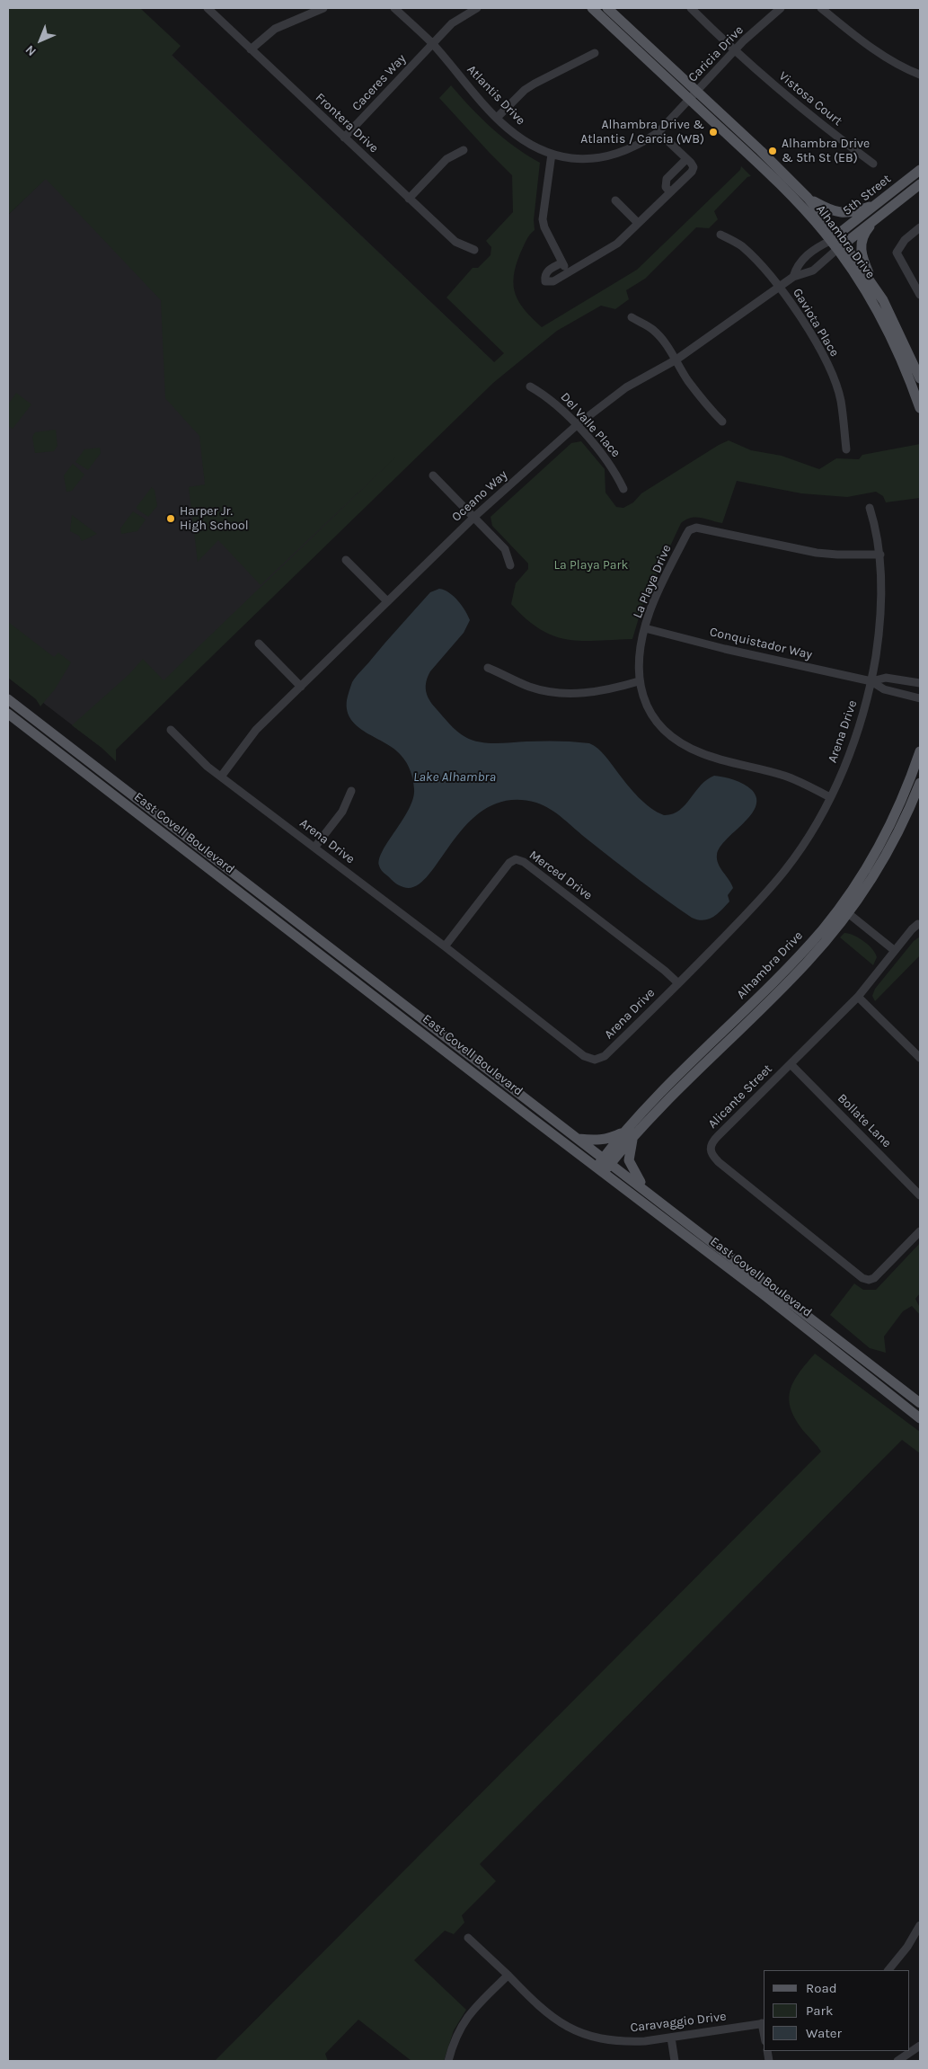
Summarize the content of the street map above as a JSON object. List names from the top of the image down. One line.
{"streets":{"main road":["5th Street","Alhambra Drive","East Covell Boulevard"],"street":["Caricia Drive","Caceres Way","Atlantis Drive","Vistosa Court","Frontera Drive","Gaviota Place","Del Valle Place","Oceano Way","La Playa Drive","Conquistador Way","Arena Drive","Merced Drive","Alicante Street","Bollate Lane","Caravaggio Drive"]},"crossings":[["Caricia Drive","Atlantis Drive"],["Caricia Drive","Vistosa Court"],["Caricia Drive","Alhambra Drive"],["Caceres Way","Atlantis Drive"],["Caceres Way","Frontera Drive"],["Atlantis Drive","Alhambra Drive"],["5th Street","Alhambra Drive"],["5th Street","Oceano Way"],["Alhambra Drive","Oceano Way"],["Alhambra Drive","East Covell Boulevard"],["Gaviota Place","Oceano Way"],["Del Valle Place","Oceano Way"],["Oceano Way","Arena Drive"],["La Playa Drive","Conquistador Way"],["La Playa Drive","Arena Drive"],["Conquistador Way","Arena Drive"],["Arena Drive","Merced Drive"],["Alicante Street","Bollate Lane"]],"water":["Lake Alhambra"],"parks":["La Playa Park"],"places":["Alhambra Drive & Atlantis / Carcia (WB)","Alhambra Drive & 5th St (EB)","Harper Jr. High School"],"legend":["Road","Park","Water"],"north":"bottom left"}
